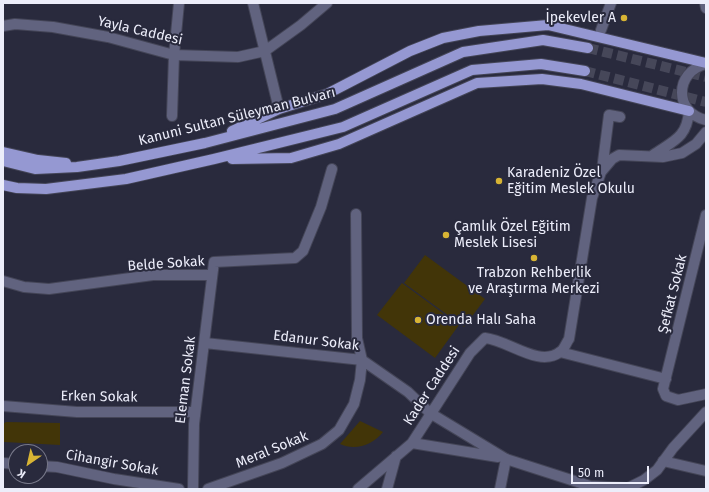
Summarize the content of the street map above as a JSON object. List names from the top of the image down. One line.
{"streets":{"main road":["Kanuni Sultan Süleyman Bulvarı"],"street":["Yayla Caddesi","Belde Sokak","Şefkat Sokak","Edanur Sokak","Eleman Sokak","Kader Caddesi","Erken Sokak","Meral Sokak","Cihangir Sokak"]},"crossings":[["Belde Sokak","Eleman Sokak"],["Edanur Sokak","Eleman Sokak"],["Edanur Sokak","Kader Caddesi"],["Edanur Sokak","Meral Sokak"],["Eleman Sokak","Erken Sokak"]],"places":["İpekevler A","Karadeniz Özel Eğitim Meslek Okulu","Çamlık Özel Eğitim Meslek Lisesi","Trabzon Rehberlik ve Araştırma Merkezi","Orenda Halı Saha"],"scale_bar":"50 m","north":"bottom left"}
